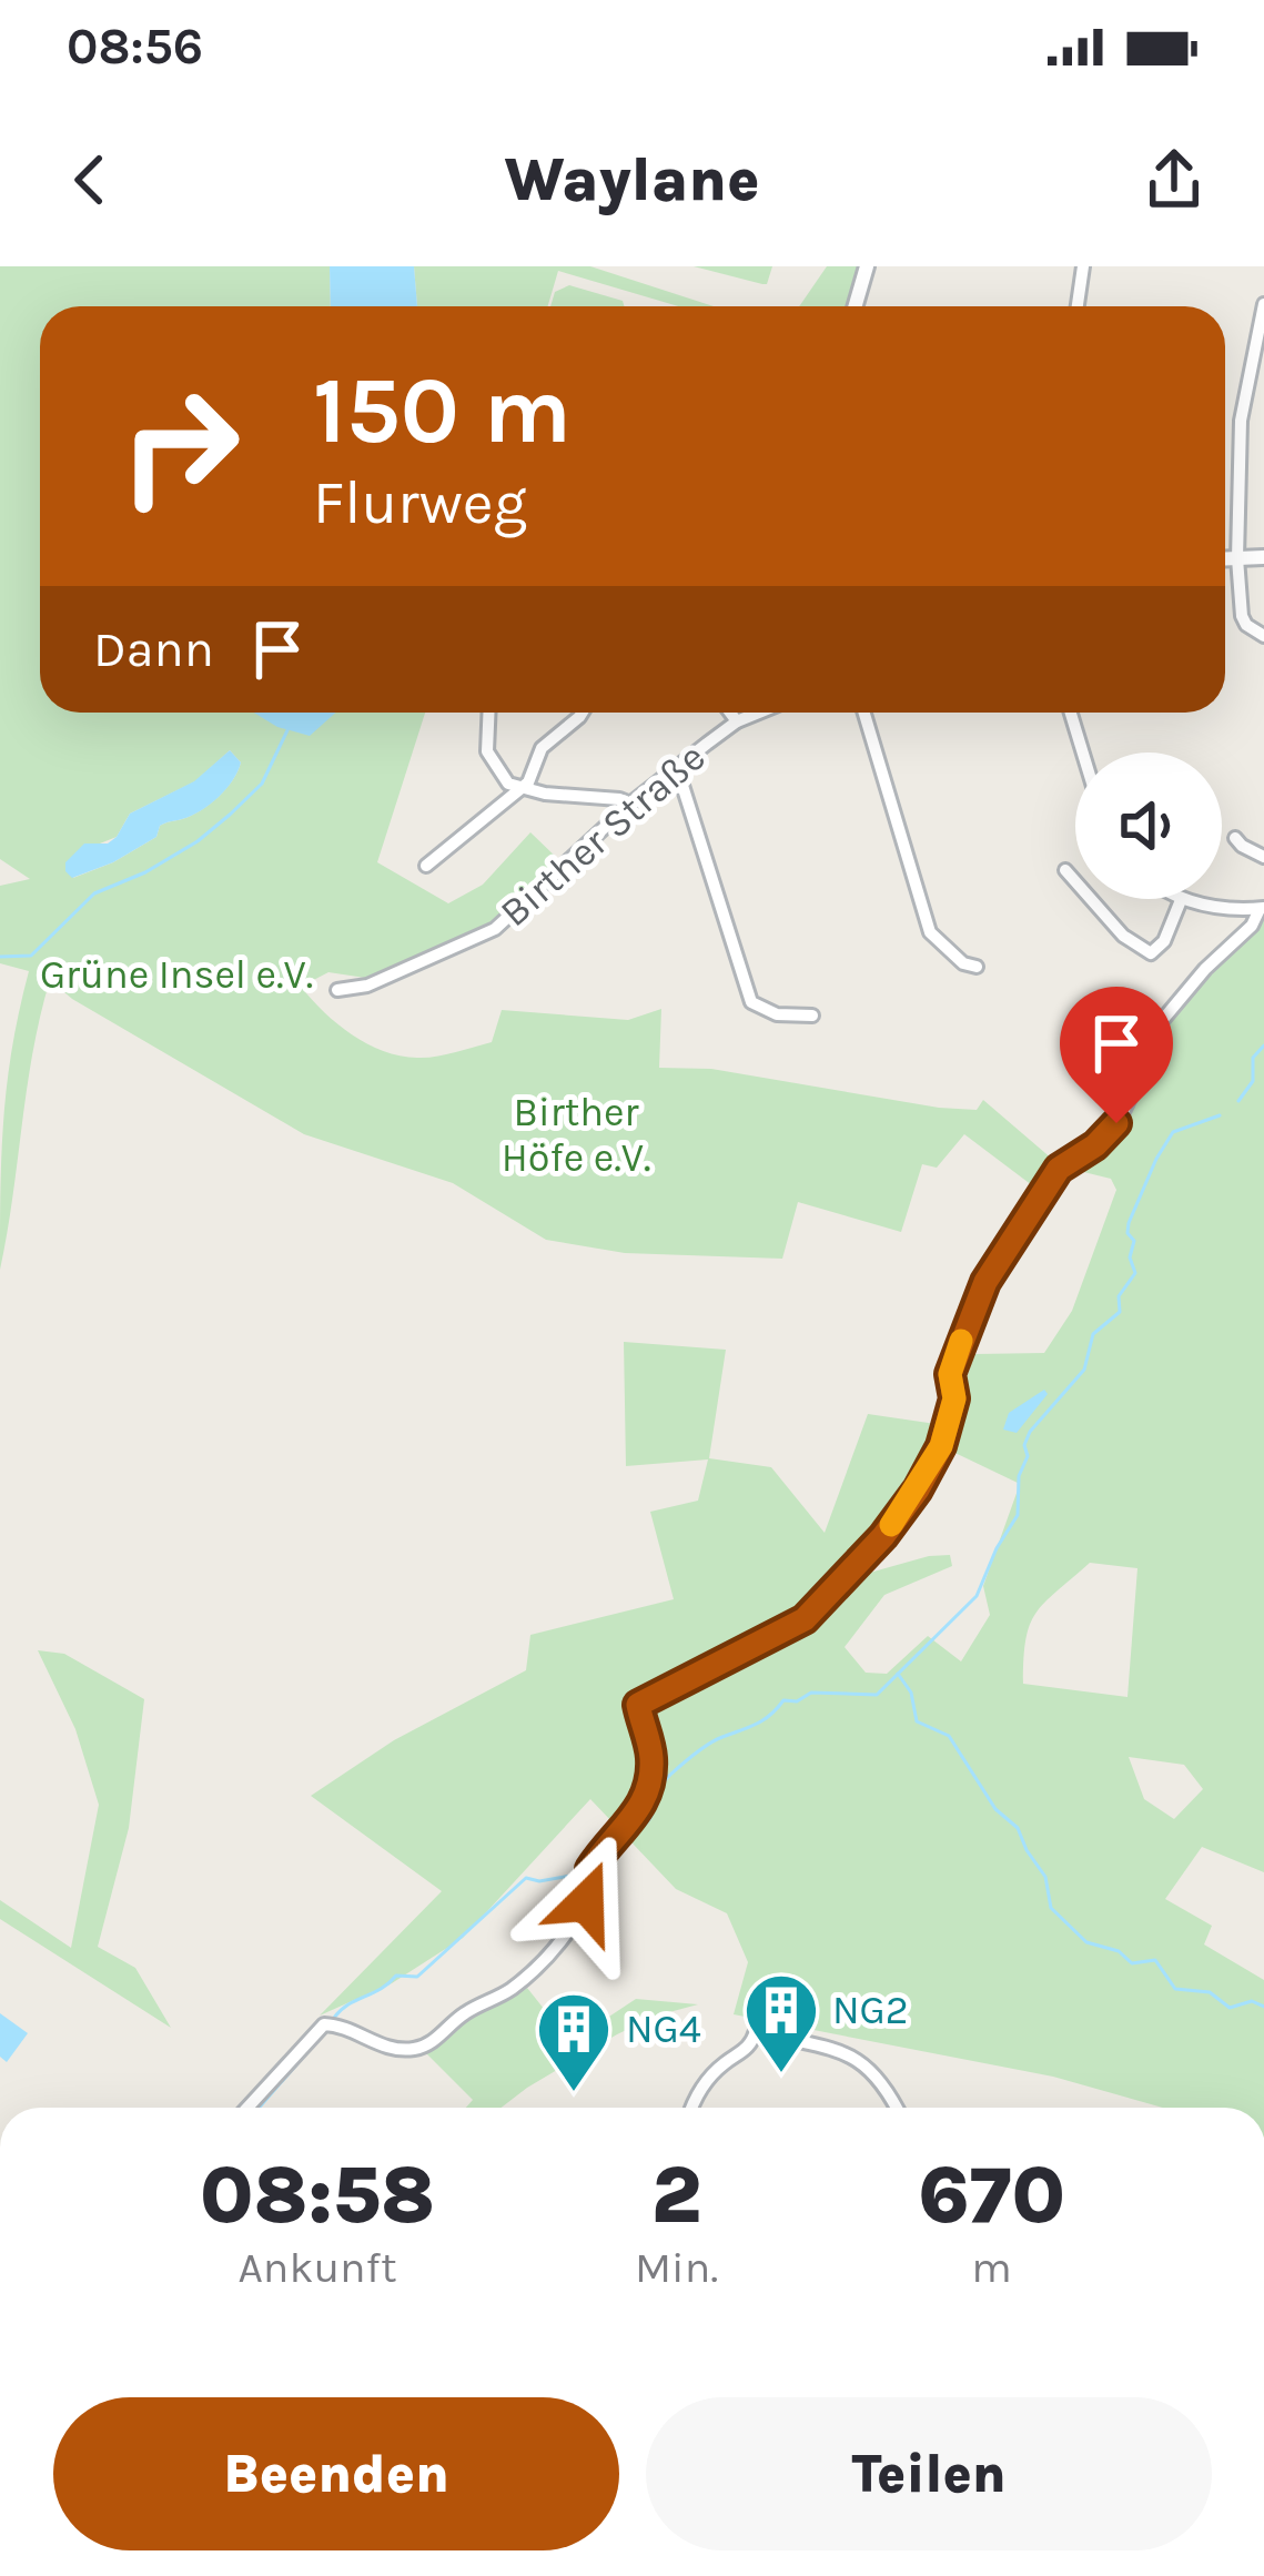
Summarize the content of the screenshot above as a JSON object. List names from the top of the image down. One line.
{"streets":{"street":["Birther Straße"]},"parks":["Grüne Insel e.V.","Birther Höfe e.V."],"places":{"building":["NG2","NG4"]},"page":{"status":"08:56","header":"Waylane","turn":["150 m","Flurweg"],"then":"Dann","eta":["08:58","Ankunft","2","Min.","670","m"],"buttons":["Beenden","Teilen"]}}
